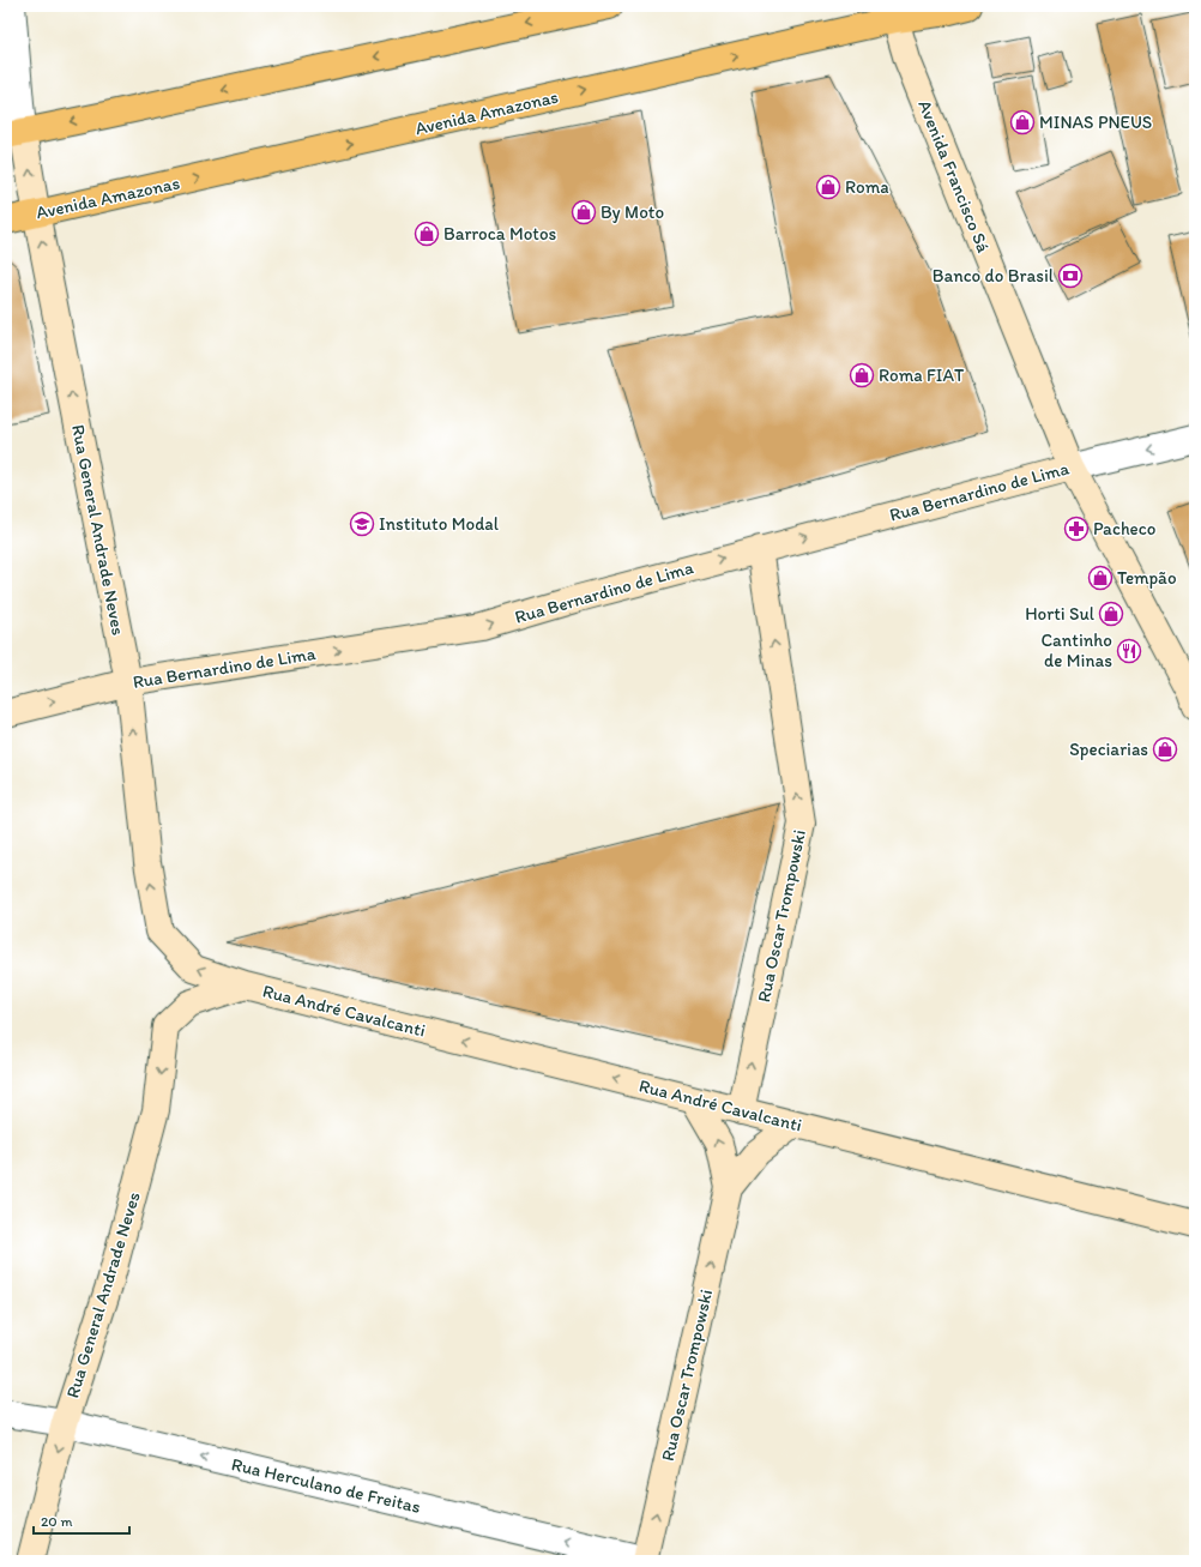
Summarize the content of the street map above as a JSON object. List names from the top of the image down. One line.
{"streets":{"main road":["Avenida Amazonas"],"street":["Avenida Francisco Sá","Rua Bernardino de Lima","Rua General Andrade Neves","Rua Oscar Trompowski","Rua André Cavalcanti","Rua Herculano de Freitas"]},"crossings":[["Avenida Amazonas","Avenida Francisco Sá"],["Avenida Amazonas","Rua General Andrade Neves"],["Avenida Francisco Sá","Rua Bernardino de Lima"],["Rua Bernardino de Lima","Rua General Andrade Neves"],["Rua Bernardino de Lima","Rua Oscar Trompowski"],["Rua General Andrade Neves","Rua André Cavalcanti"],["Rua General Andrade Neves","Rua Herculano de Freitas"],["Rua Oscar Trompowski","Rua André Cavalcanti"],["Rua Oscar Trompowski","Rua Herculano de Freitas"]],"one_way":["Rua Oscar Trompowski","Rua André Cavalcanti","Rua Herculano de Freitas"],"places":{"shop":["MINAS PNEUS","Roma","By Moto","Barroca Motos","Roma FIAT","Tempão","Horti Sul","Speciarias"],"bank":["Banco do Brasil"],"school or university":["Instituto Modal"],"pharmacy":["Pacheco"],"restaurant":["Cantinho de Minas"]},"scale_bar":"20 m"}
